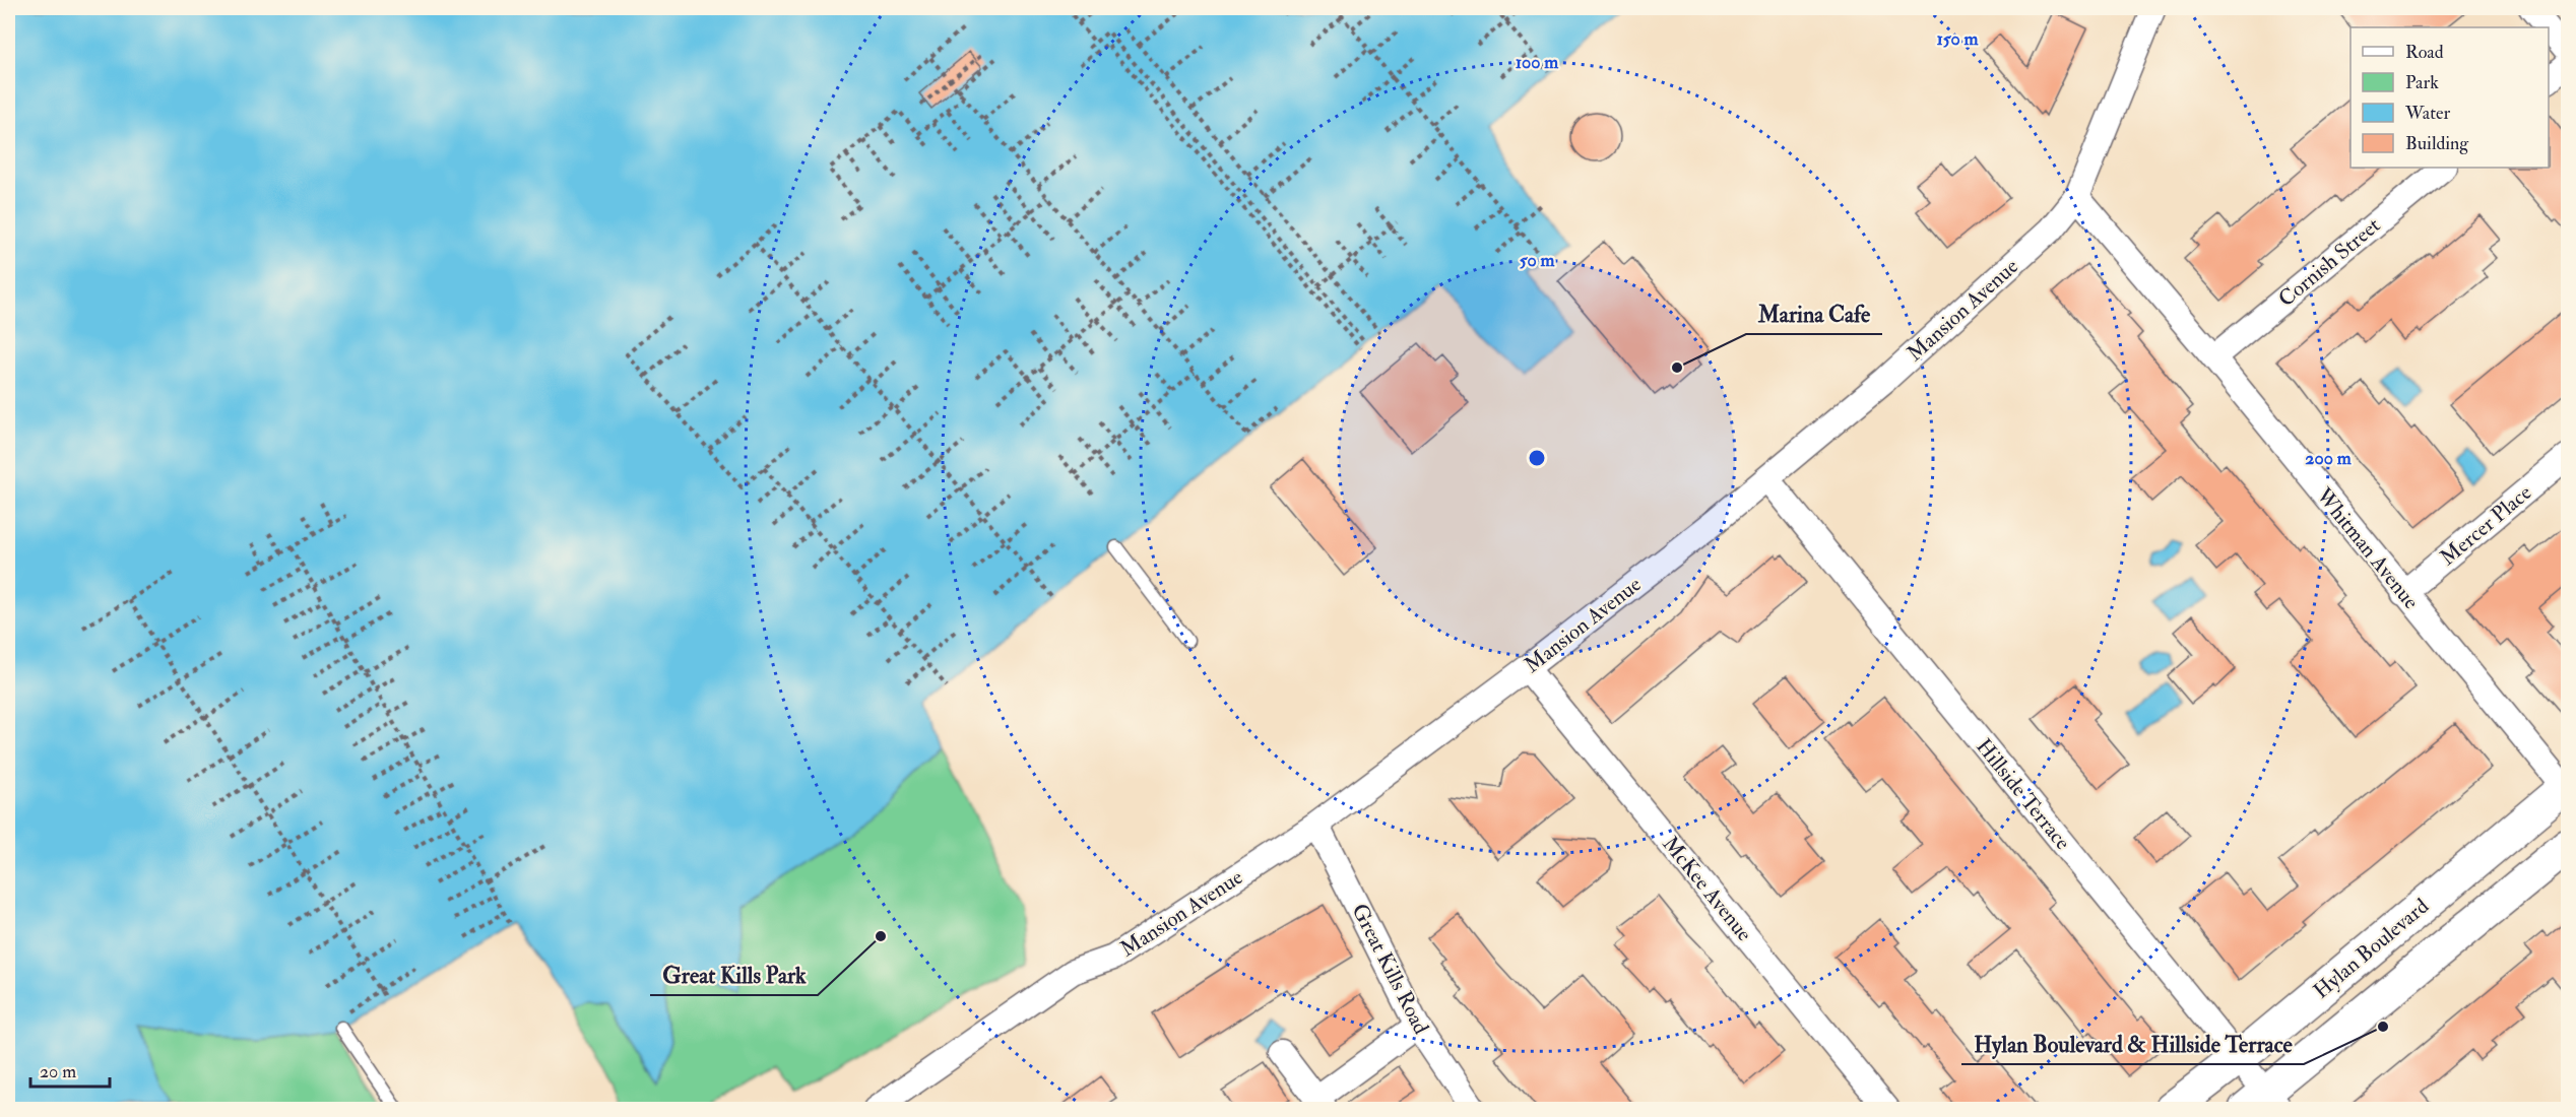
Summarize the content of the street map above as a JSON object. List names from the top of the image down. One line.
{"streets":{"main road":["Hylan Boulevard"],"street":["Cornish Street","Mansion Avenue","Mercer Place","Whitman Avenue","Hillside Terrace","McKee Avenue","Great Kills Road"]},"crossings":[["Cornish Street","Whitman Avenue"],["Mansion Avenue","Whitman Avenue"],["Mansion Avenue","Hillside Terrace"],["Mansion Avenue","McKee Avenue"],["Mansion Avenue","Great Kills Road"],["Mercer Place","Whitman Avenue"],["Whitman Avenue","Hylan Boulevard"],["Hillside Terrace","Hylan Boulevard"]],"places":["Marina Cafe","Great Kills Park","Hylan Boulevard & Hillside Terrace"],"legend":["Road","Park","Water","Building"],"scale_bar":"20 m","rings":["150 m","100 m","50 m","200 m"]}
